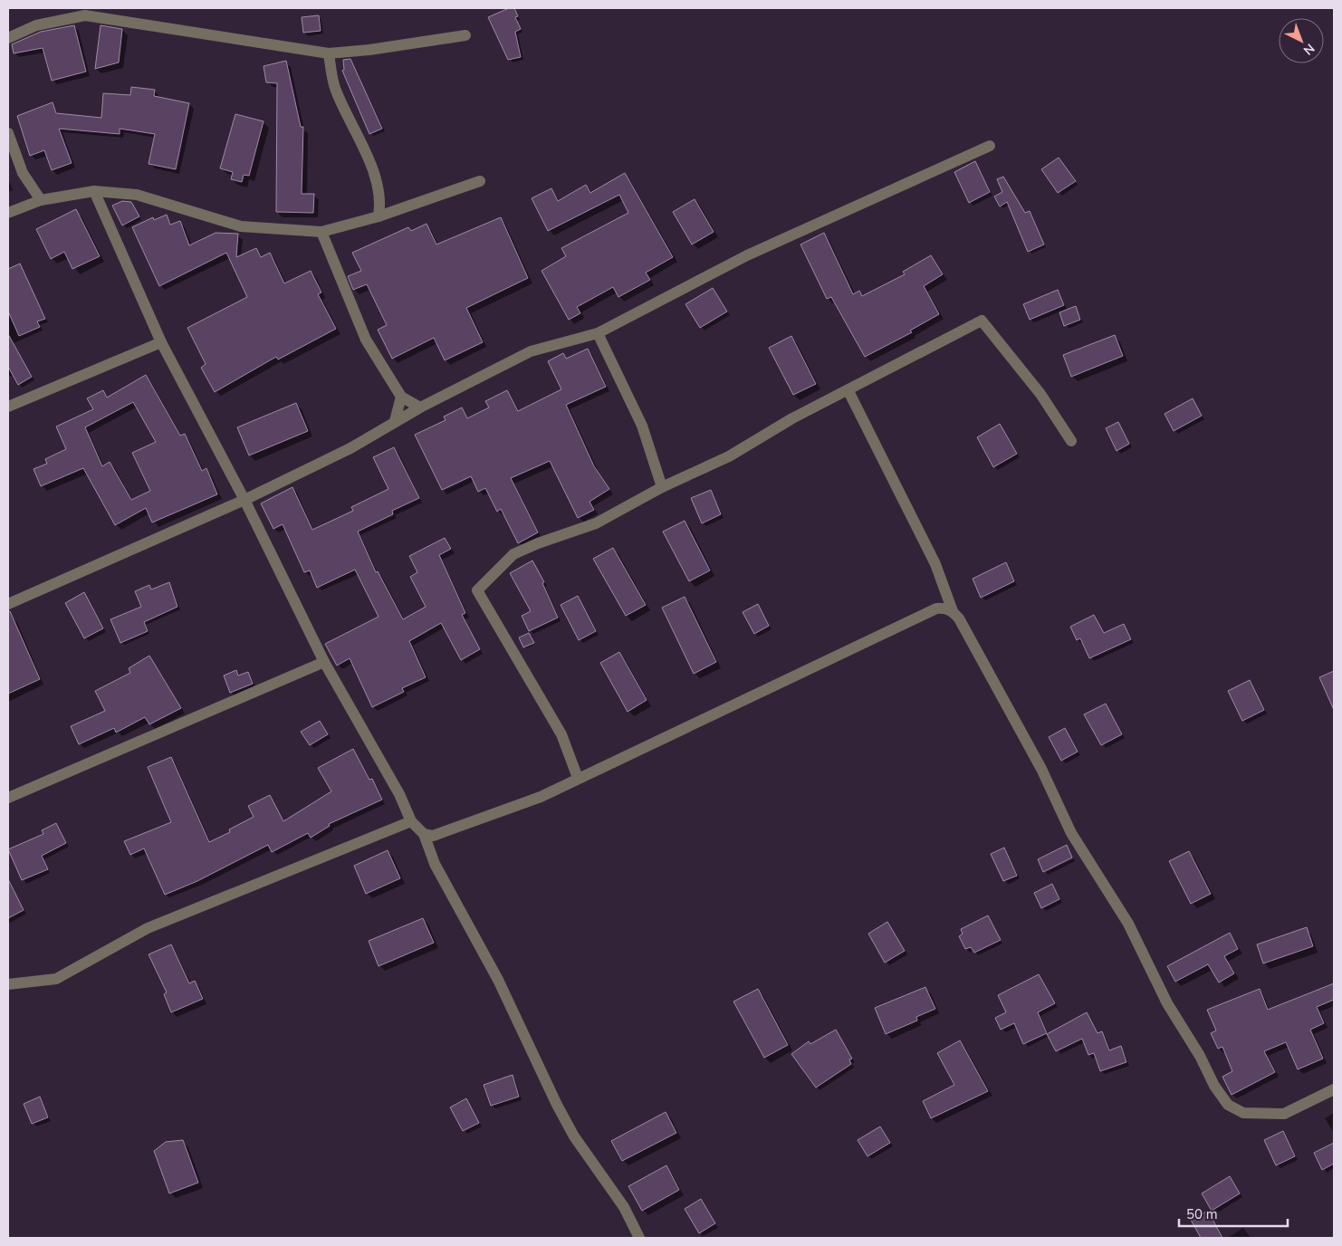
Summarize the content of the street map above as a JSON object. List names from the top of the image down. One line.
{"scale_bar":"50 m","north":"bottom right"}
